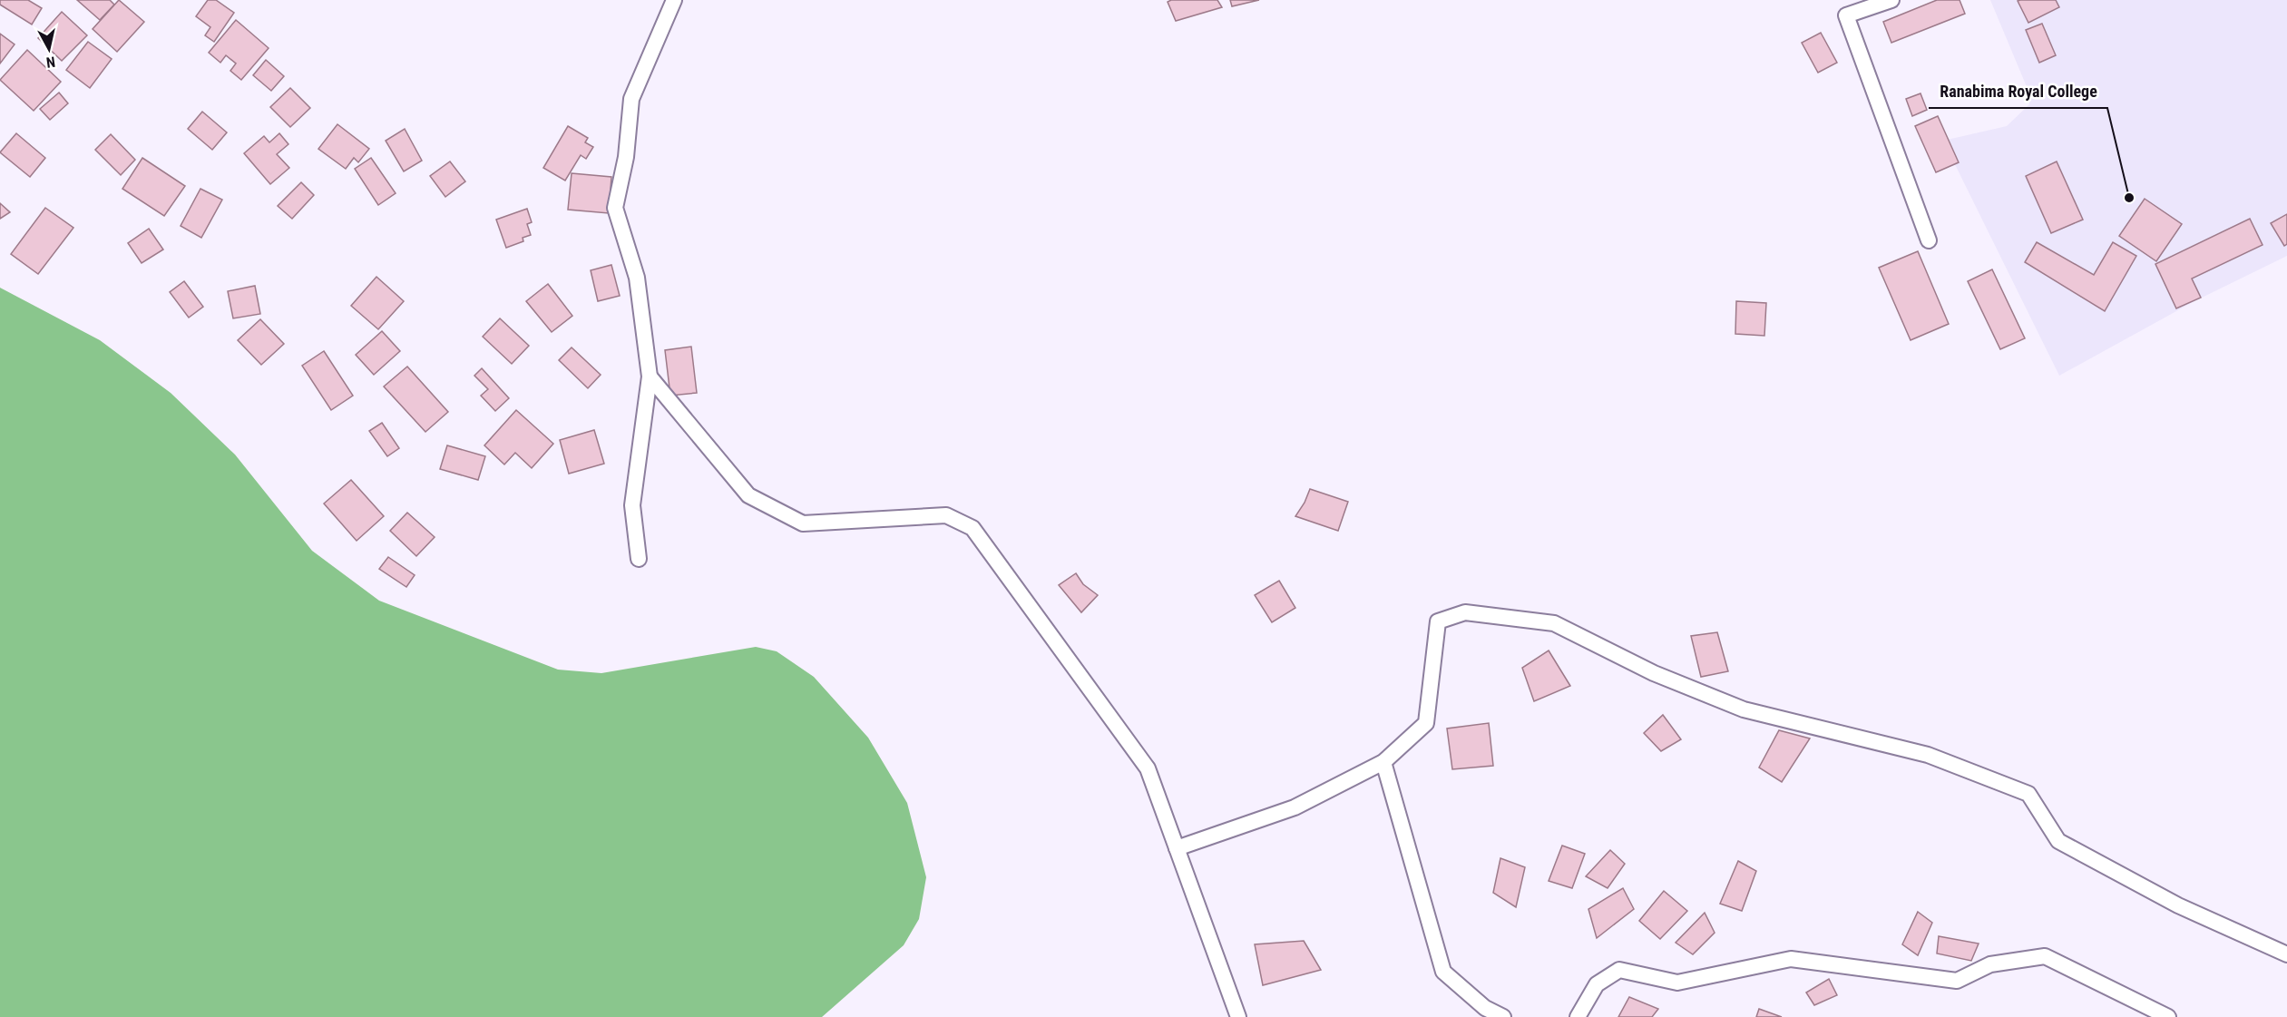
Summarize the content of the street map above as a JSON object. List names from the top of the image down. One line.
{"places":["Ranabima Royal College"],"north":"bottom"}
